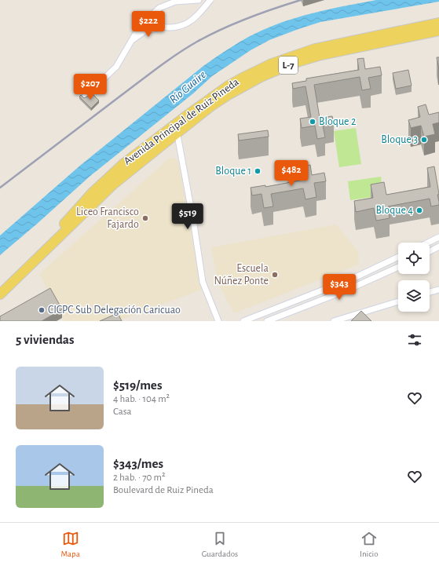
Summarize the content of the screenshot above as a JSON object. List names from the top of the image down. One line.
{"streets":{"main road":["L-7","Avenida Principal de Ruiz Pineda"]},"water":["Río Guaire"],"places":["Bloque 2","Bloque 3","Bloque 1","Bloque 4","Liceo Francisco Fajardo","Escuela Núñez Ponte","CICPC Sub Delegación Caricuao"],"page":{"price":["$222","$207","$482","$519","$343"],"heading":"5 viviendas","list":[{"name":"$519/mes","note":"4 hab. · 104 m² · Casa"},{"name":"$343/mes","note":"2 hab. · 70 m² · Boulevard de Ruiz Pineda"}],"tabs":["Mapa","Guardados","Inicio"]}}
